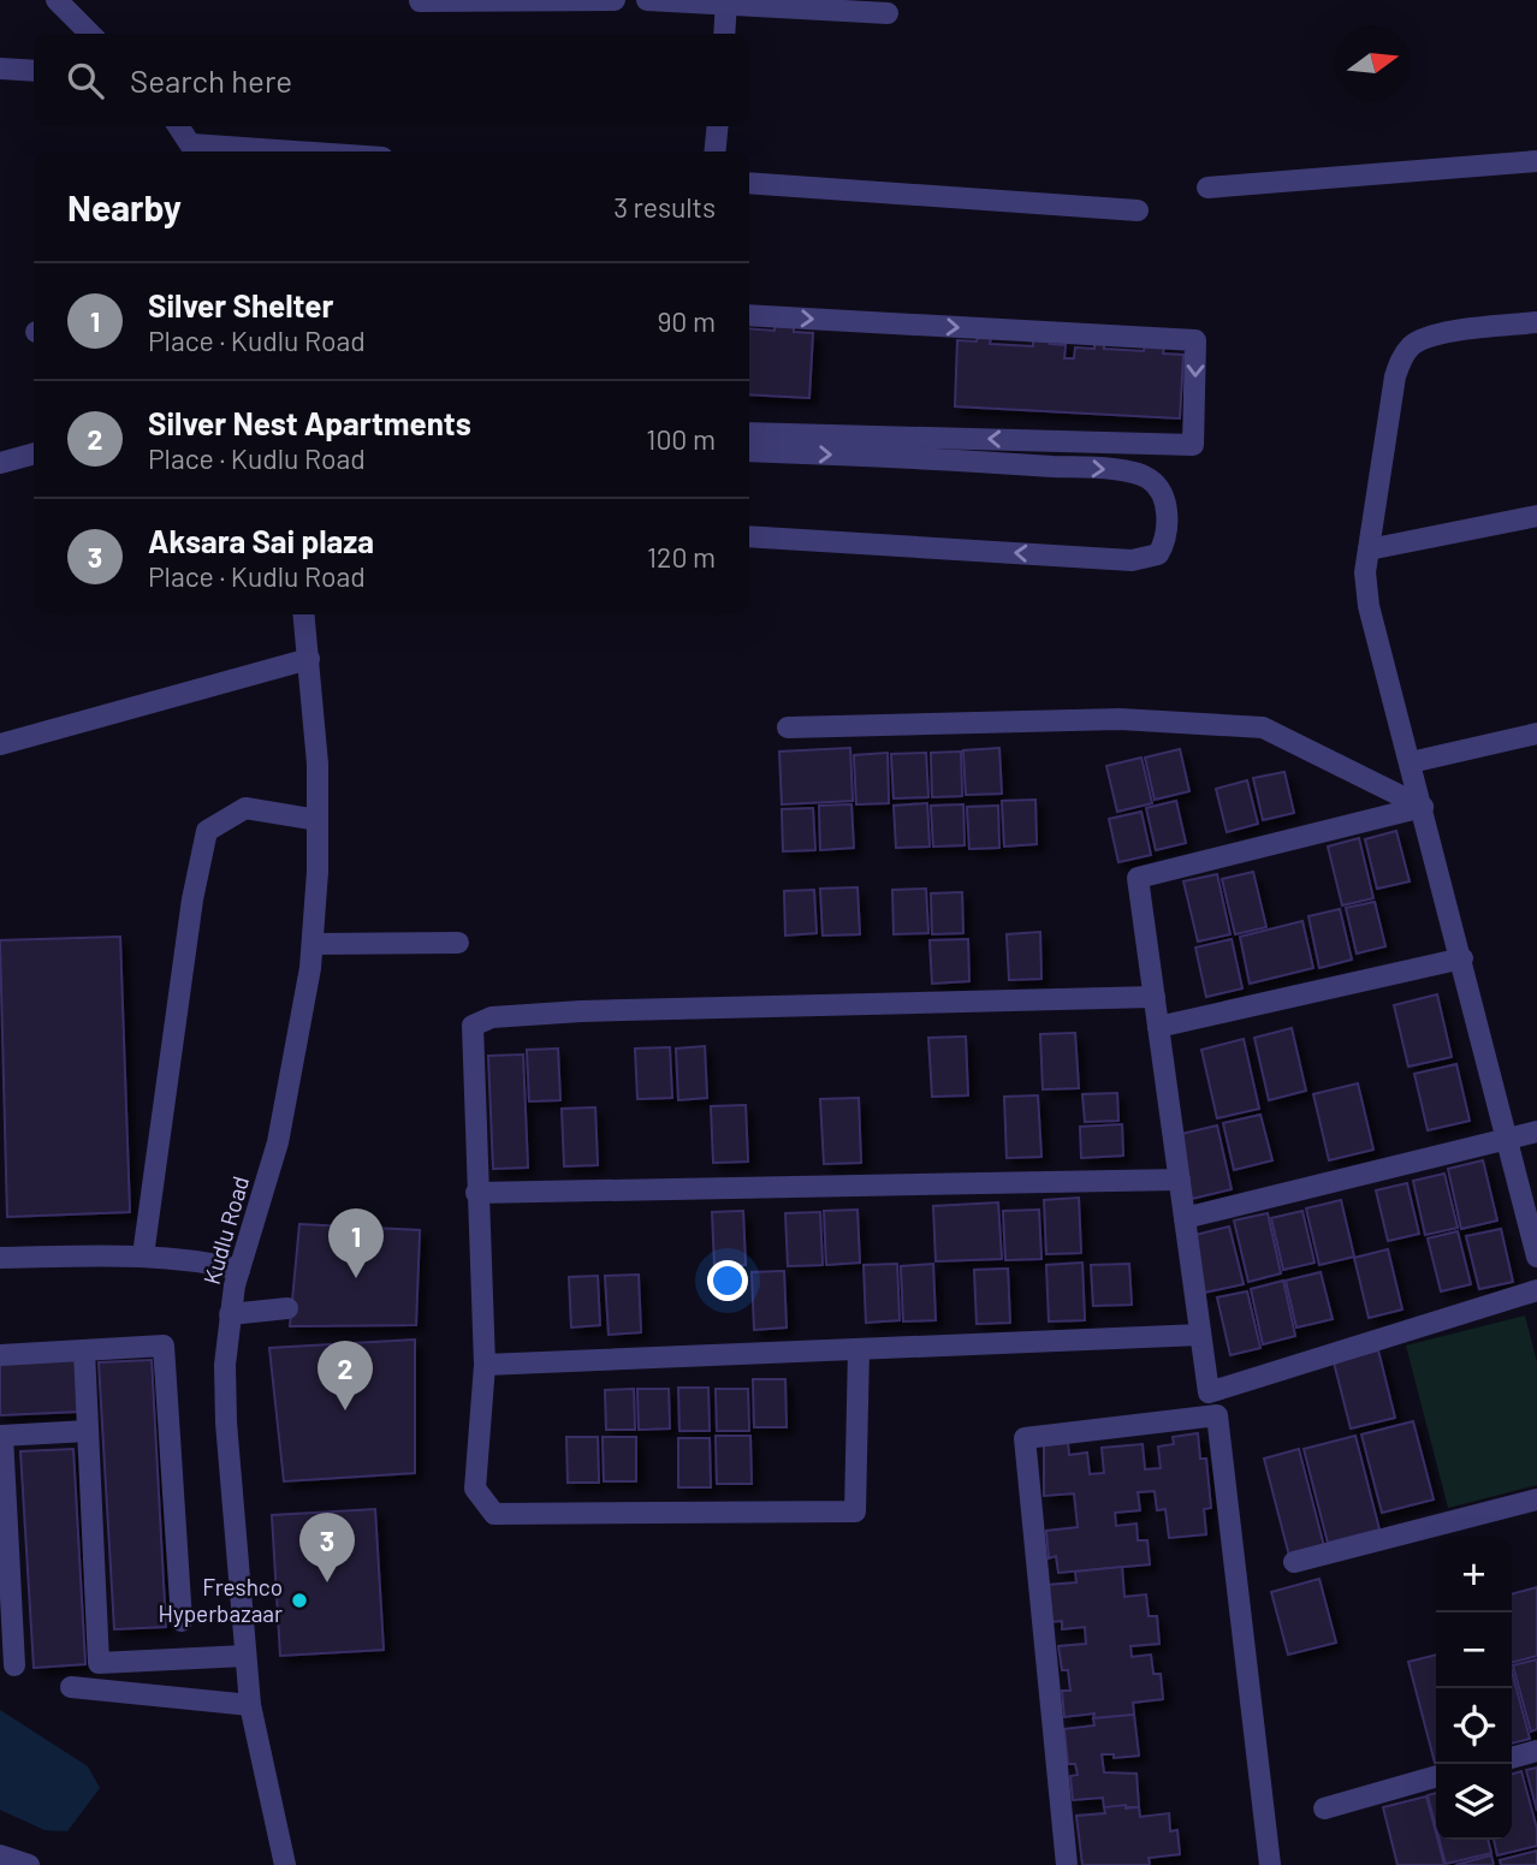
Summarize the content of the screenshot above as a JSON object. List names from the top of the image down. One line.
{"streets":{"street":["Kudlu Road"]},"places":["Freshco Hyperbazaar"],"north":"right","page":{"search":"Search here","heading":["Nearby","3 results"],"list":[{"mark":"1","name":"Silver Shelter","note":"Place · Kudlu Road","value":"90 m"},{"mark":"2","name":"Silver Nest Apartments","note":"Place · Kudlu Road","value":"100 m"},{"mark":"3","name":"Aksara Sai plaza","note":"Place · Kudlu Road","value":"120 m"}],"pins":["1","2","3"],"map_buttons":["+","−"]}}
